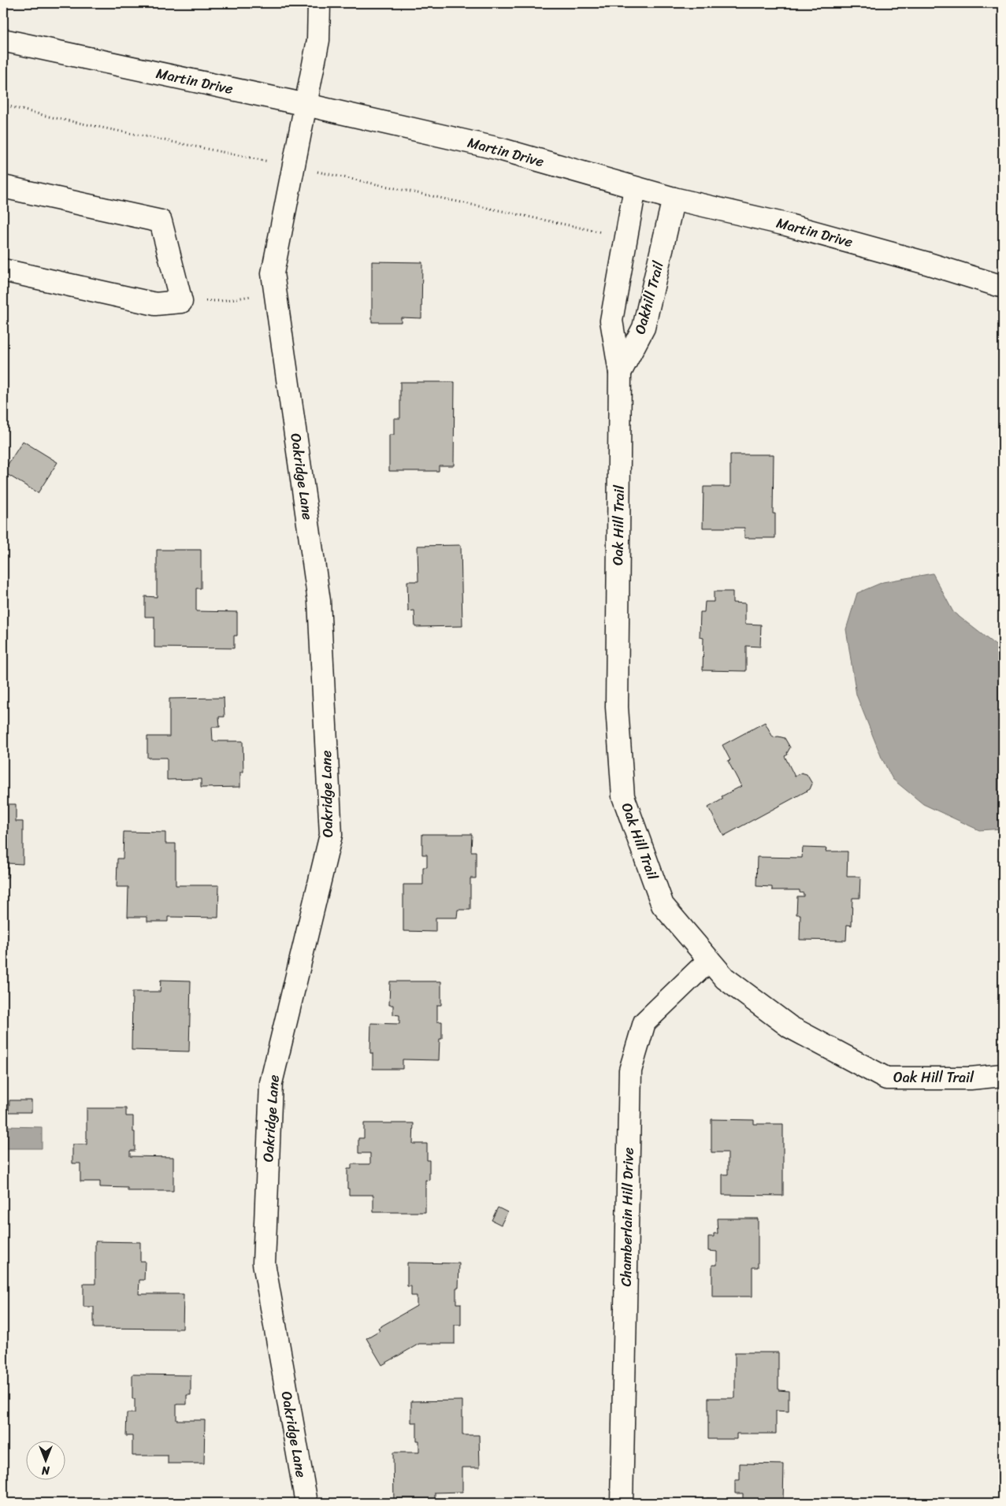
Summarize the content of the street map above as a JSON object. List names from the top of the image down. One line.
{"streets":{"street":["Martin Drive","Oakhill Trail","Oakridge Lane","Oak Hill Trail","Chamberlain Hill Drive"]},"crossings":[["Martin Drive","Oakhill Trail"],["Martin Drive","Oakridge Lane"],["Oakhill Trail","Oak Hill Trail"],["Oak Hill Trail","Chamberlain Hill Drive"]],"north":"bottom"}
